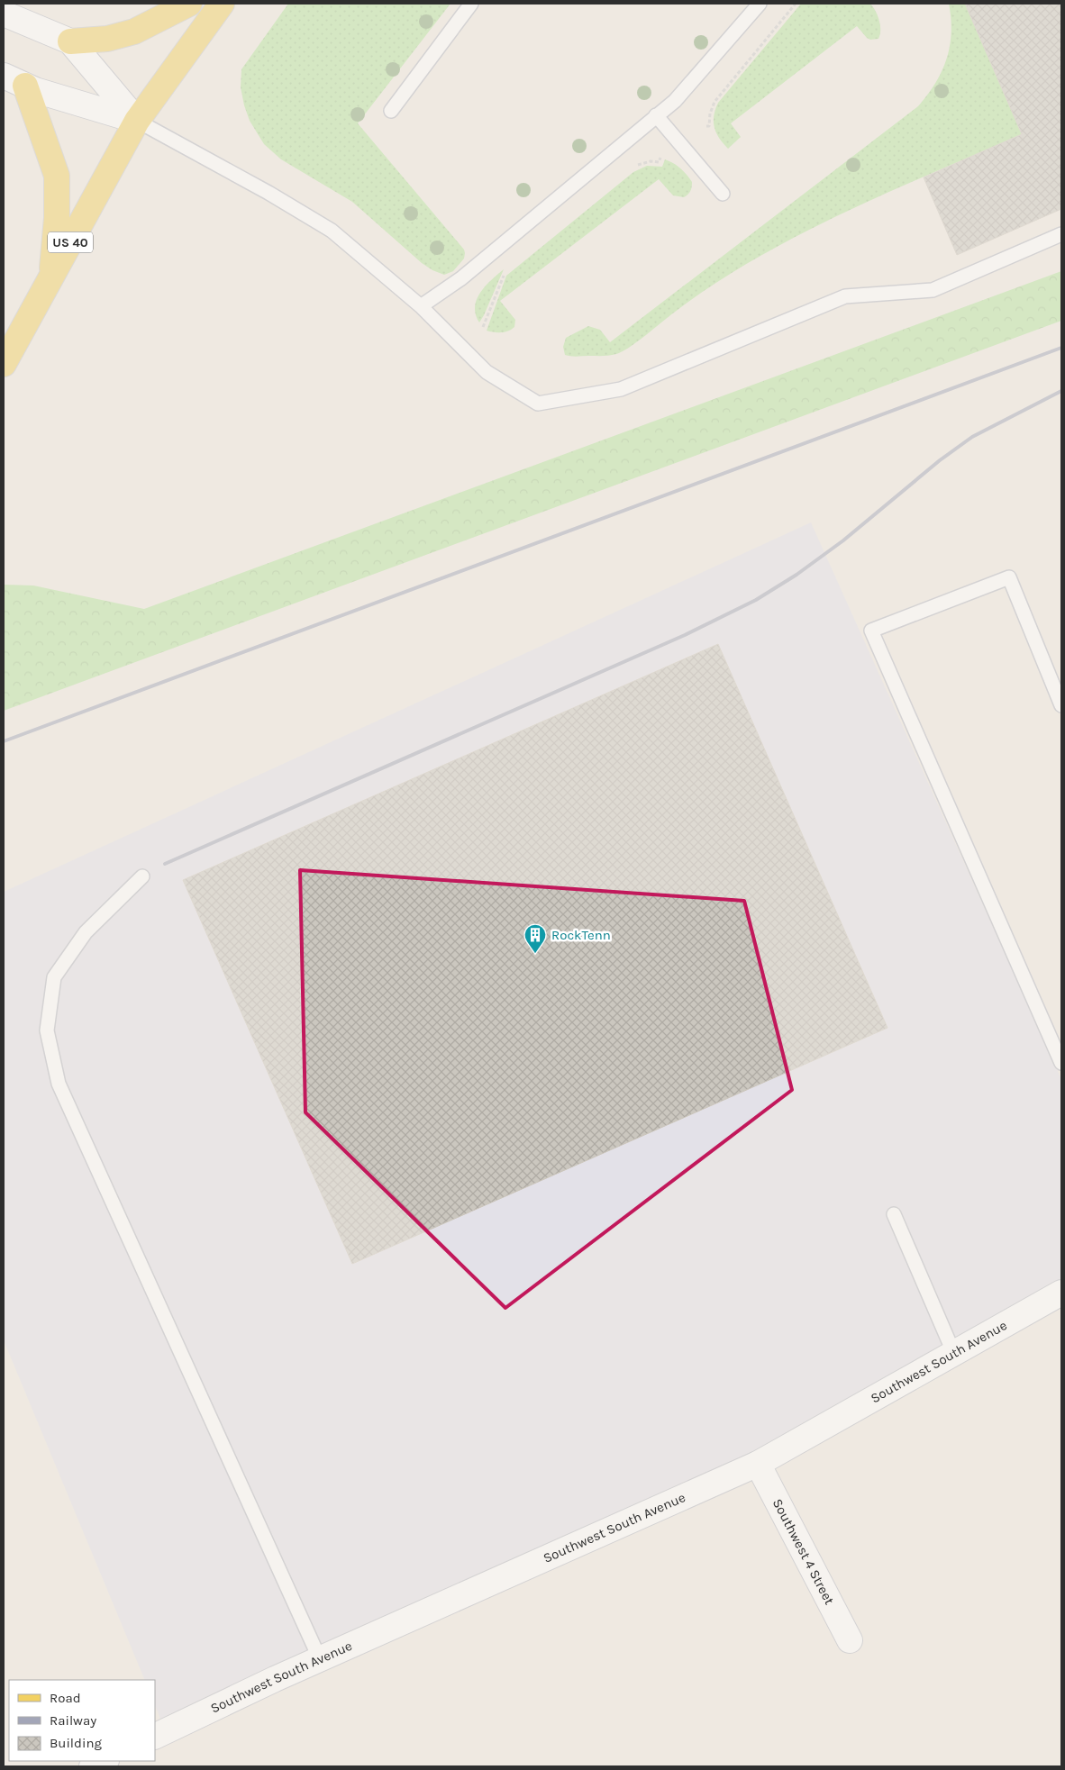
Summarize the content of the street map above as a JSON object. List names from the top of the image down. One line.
{"streets":{"main road":["US 40"],"street":["Southwest South Avenue","Southwest 4 Street"]},"crossings":[["Southwest South Avenue","Southwest 4 Street"]],"places":{"building":["RockTenn"]},"legend":["Road","Railway","Building"]}
